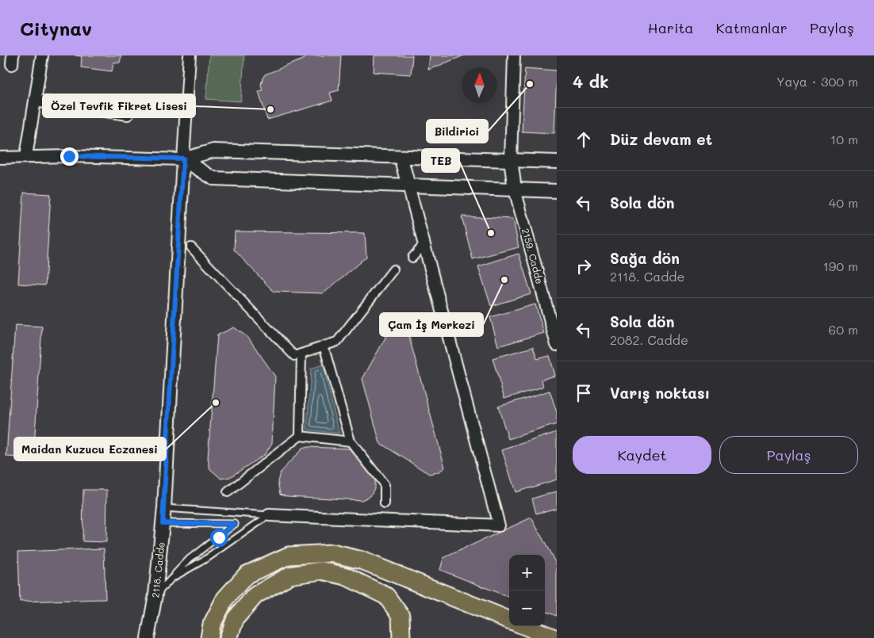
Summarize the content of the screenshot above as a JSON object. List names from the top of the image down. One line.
{"streets":{"street":["2159. Cadde","2118. Cadde"]},"places":["Bildirici","Özel Tevfik Fikret Lisesi","TEB","Çam İş Merkezi","Maidan Kuzucu Eczanesi"],"north":"top","page":{"header":"Citynav","nav":["Harita","Katmanlar","Paylaş"],"heading":["4 dk","Yaya · 300 m"],"list":[["Düz devam et","10 m"],["Sola dön","40 m"],["Sağa dön","2118. Cadde","190 m"],["Sola dön","2082. Cadde","60 m"],"Varış noktası"],"buttons":["Kaydet","Paylaş"],"map_buttons":["+","−"]}}
